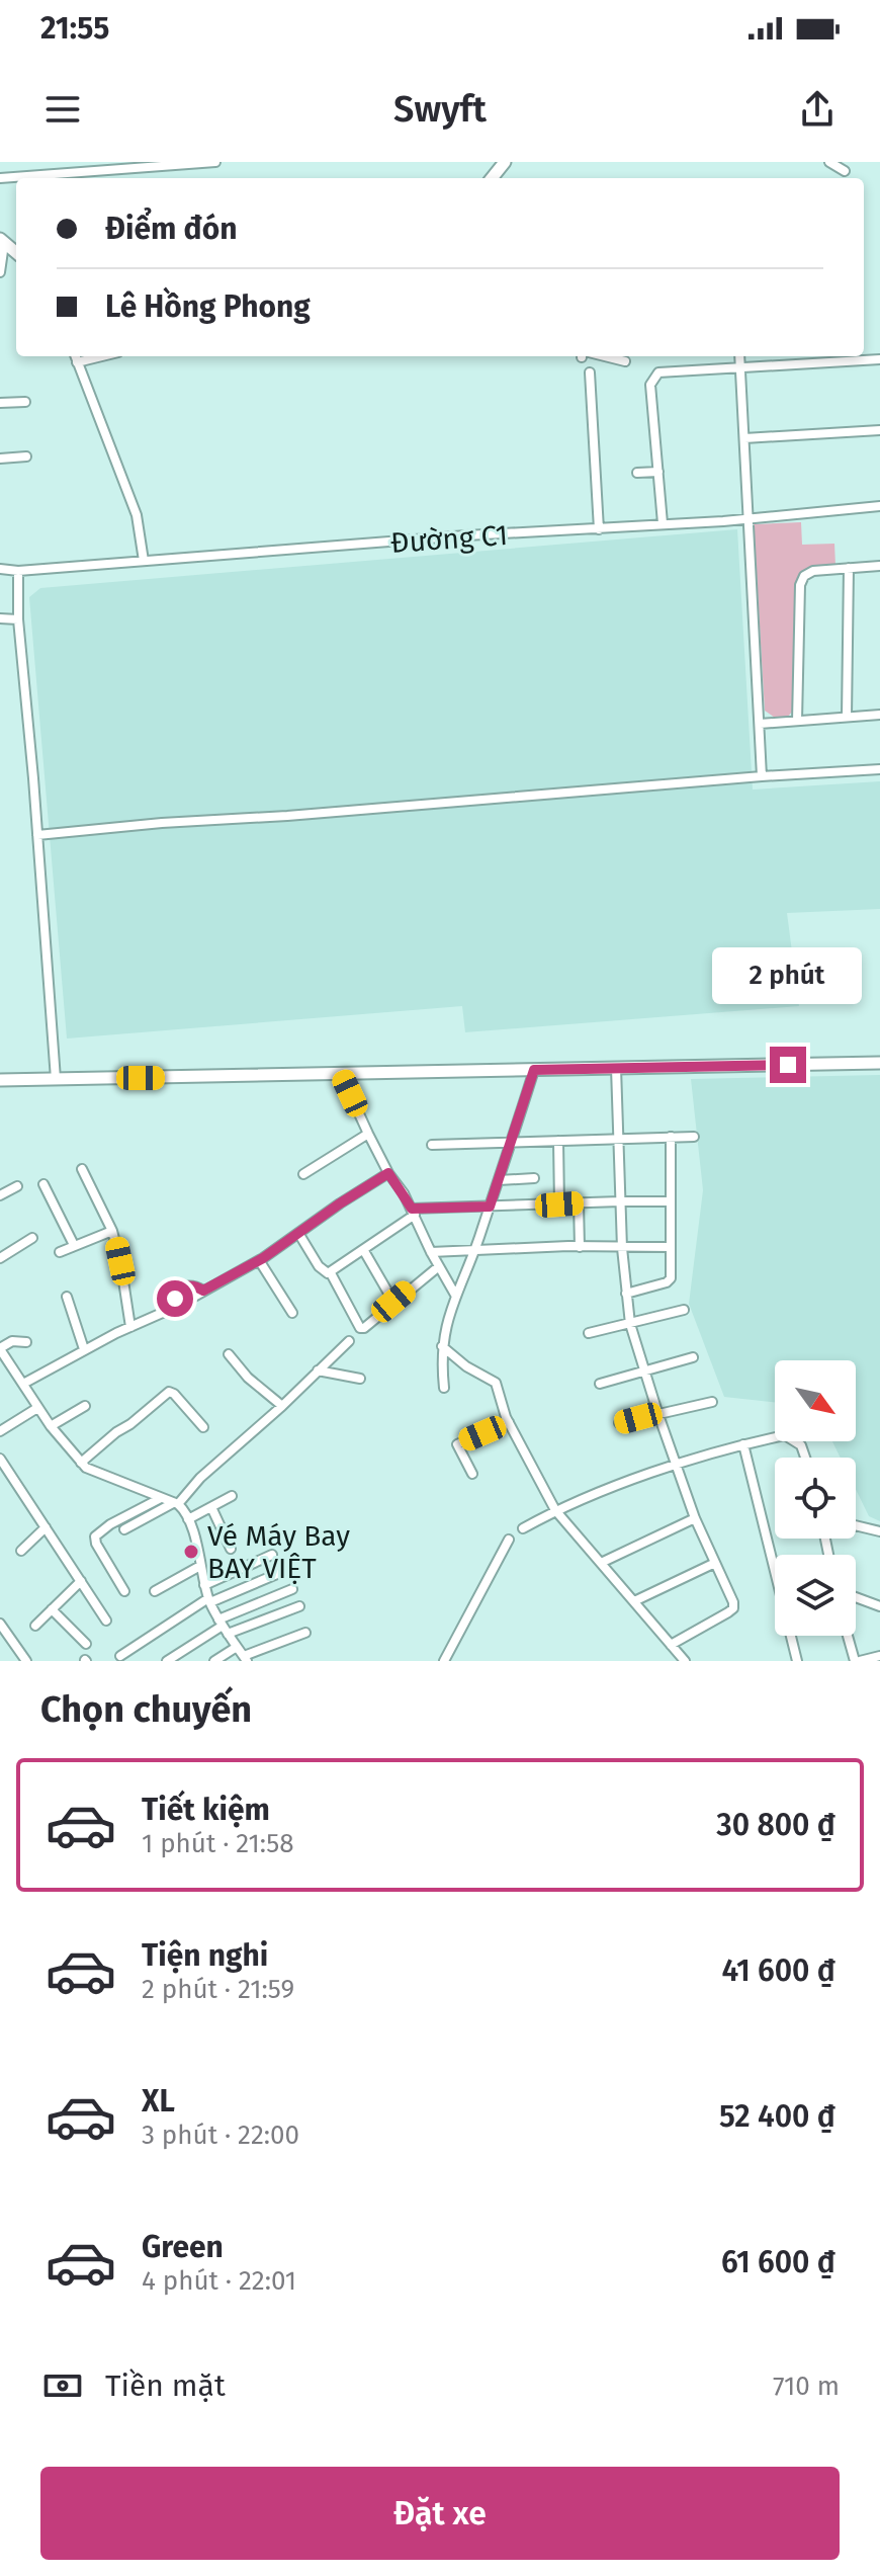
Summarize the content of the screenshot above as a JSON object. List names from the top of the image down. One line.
{"streets":{"street":["Đường C1"]},"places":["Vé Máy Bay BAY VIỆT"],"north":"bottom right","page":{"status":"21:55","header":"Swyft","banner":["Điểm đón","Lê Hồng Phong"],"bubble":"2 phút","heading":"Chọn chuyến","list":[{"name":"Tiết kiệm","note":"1 phút · 21:58","value":"30 800 ₫"},{"name":"Tiện nghi","note":"2 phút · 21:59","value":"41 600 ₫"},{"name":"XL","note":"3 phút · 22:00","value":"52 400 ₫"},{"name":"Green","note":"4 phút · 22:01","value":"61 600 ₫"}],"pay":["Tiền mặt","710 m"],"buttons":"Đặt xe"}}
